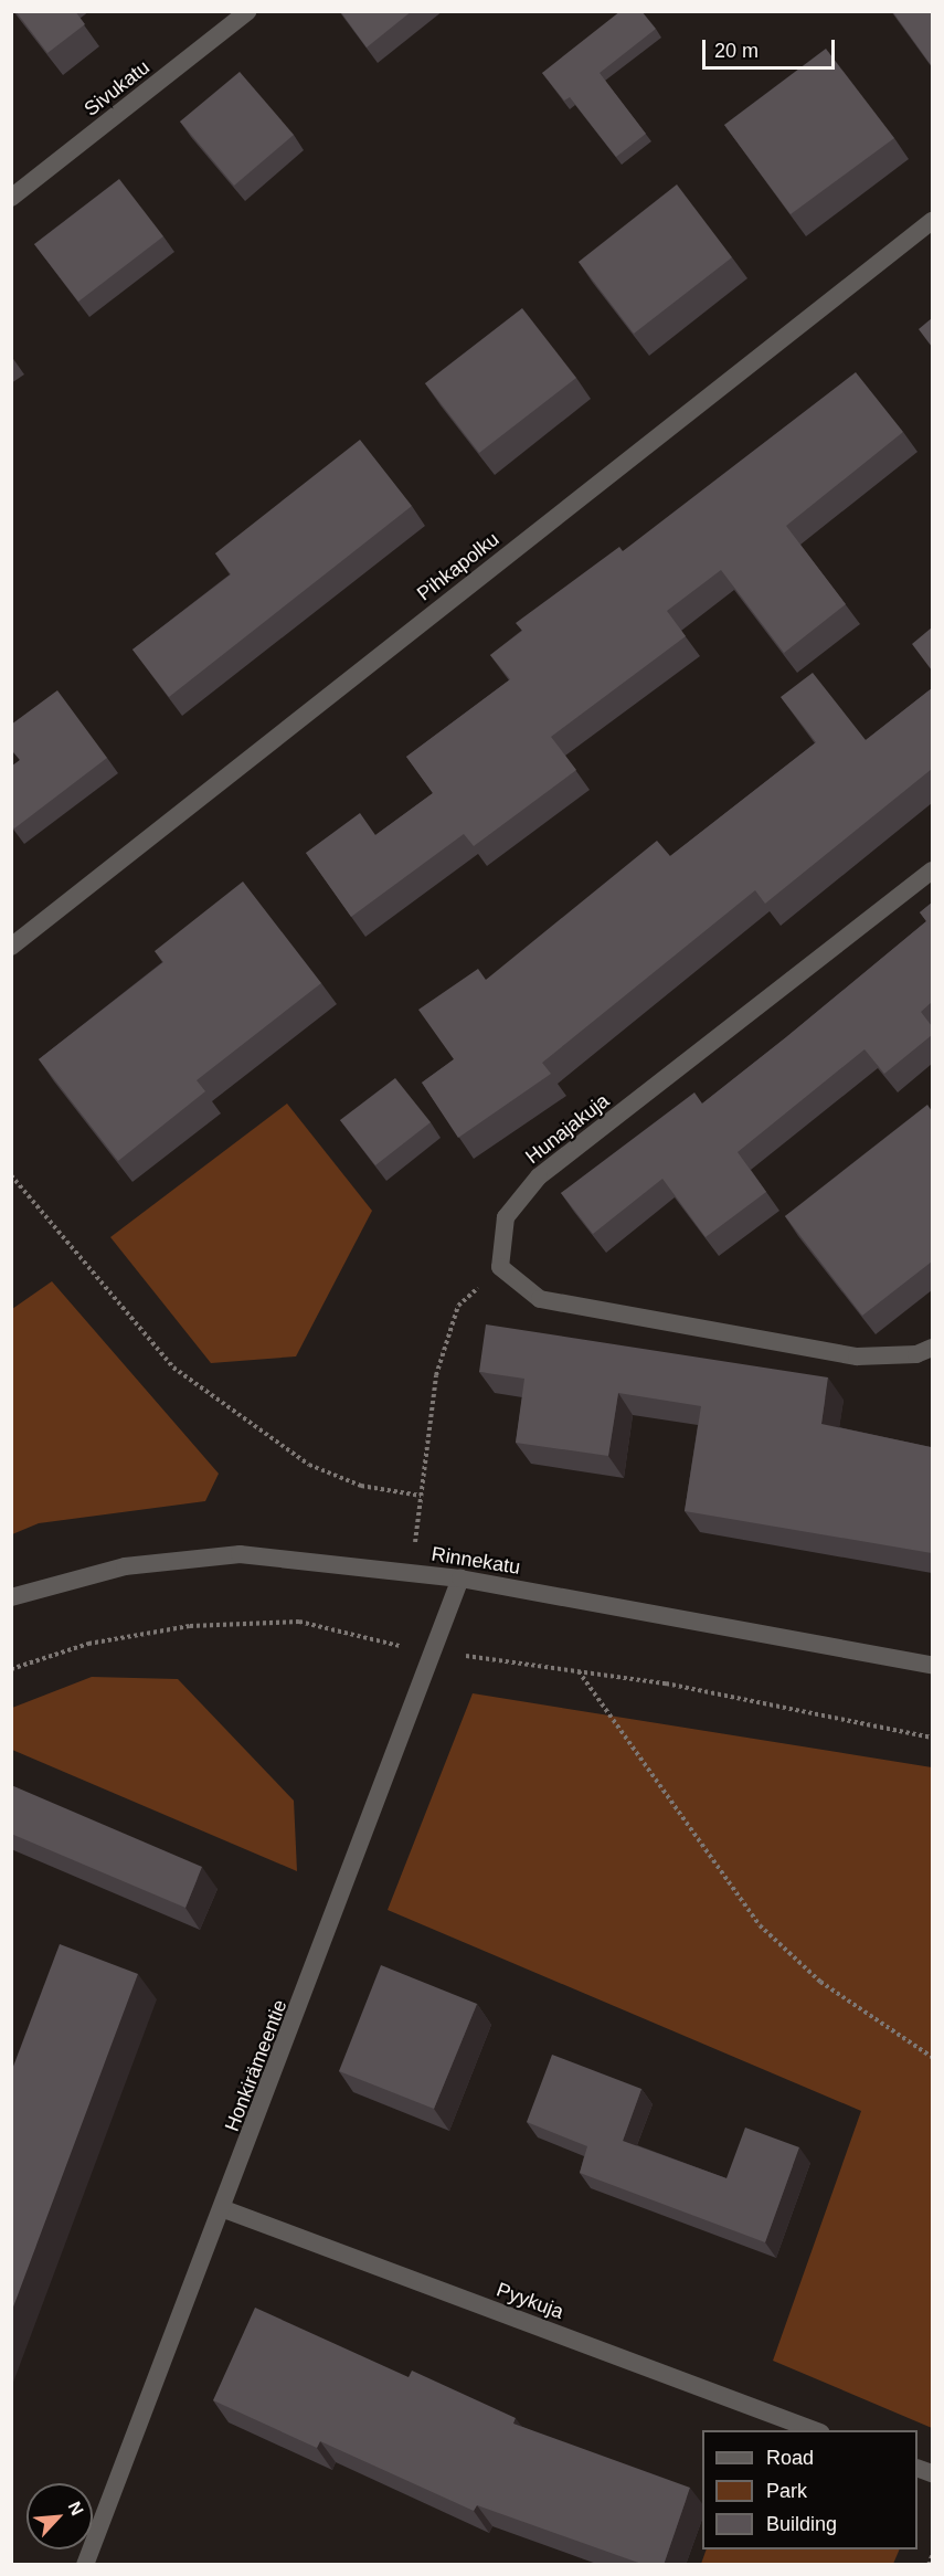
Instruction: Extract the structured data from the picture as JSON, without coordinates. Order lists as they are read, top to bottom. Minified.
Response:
{"streets":{"street":["Sivukatu","Pihkapolku","Hunajakuja","Rinnekatu","Honkirämeentie","Pyykuja"]},"crossings":[["Rinnekatu","Honkirämeentie"],["Honkirämeentie","Pyykuja"]],"legend":["Road","Park","Building"],"scale_bar":"20 m","north":"top right"}
